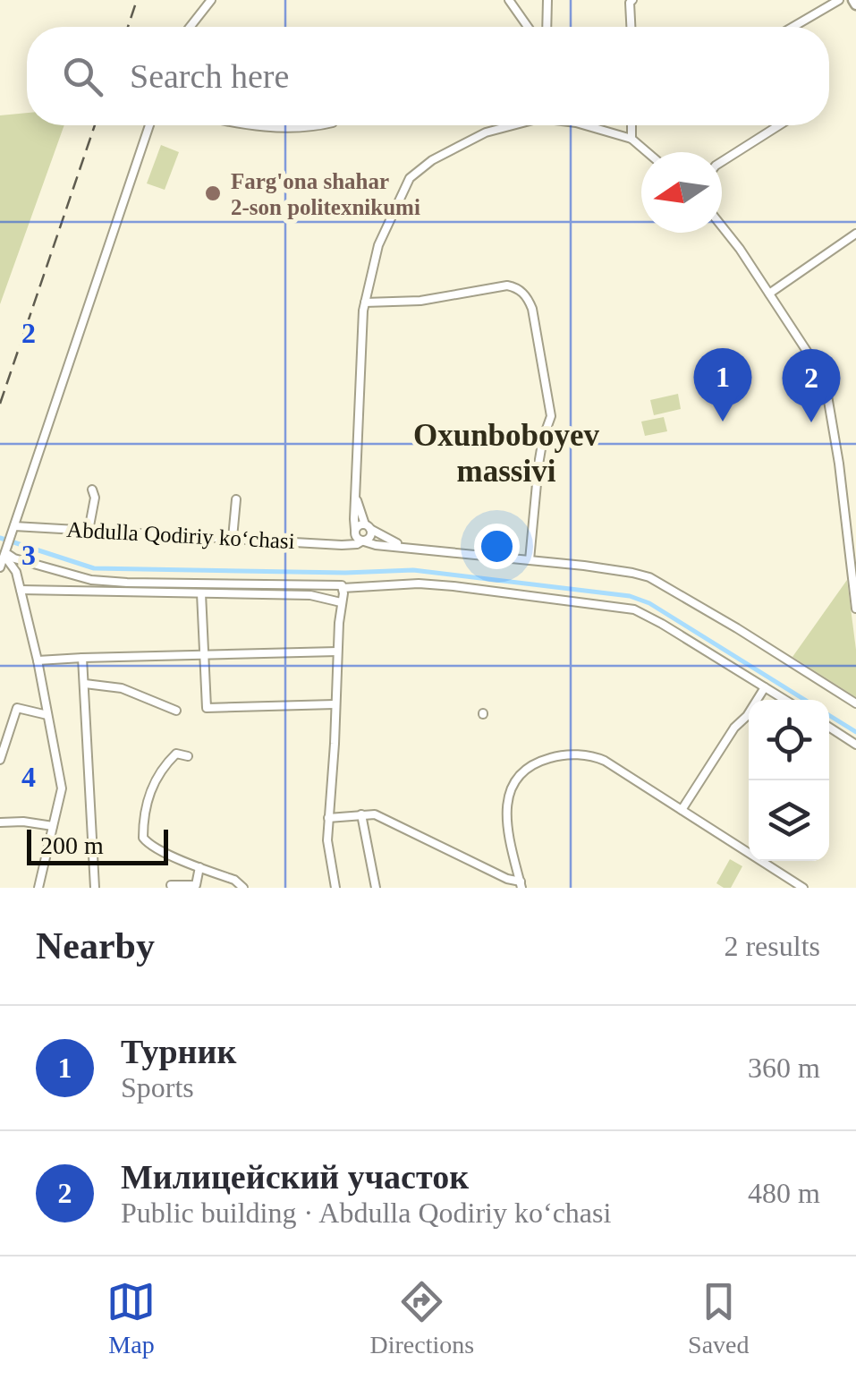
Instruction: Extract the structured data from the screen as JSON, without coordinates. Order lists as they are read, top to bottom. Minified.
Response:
{"streets":{"street":["Abdulla Qodiriy koʻchasi"]},"districts":["Oxunboboyev massivi"],"places":["Farg'ona shahar 2-son politexnikumi"],"scale_bar":"200 m","north":"left","page":{"search":"Search here","pins":["1","2"],"scale":"200 m","heading":["Nearby","2 results"],"list":[{"mark":"1","name":"Турник","note":"Sports","value":"360 m"},{"mark":"2","name":"Милицейский участок","note":"Public building · Abdulla Qodiriy koʻchasi","value":"480 m"}],"nav":["Map","Directions","Saved"]},"grid":{"rows":["2","3","4"]}}
